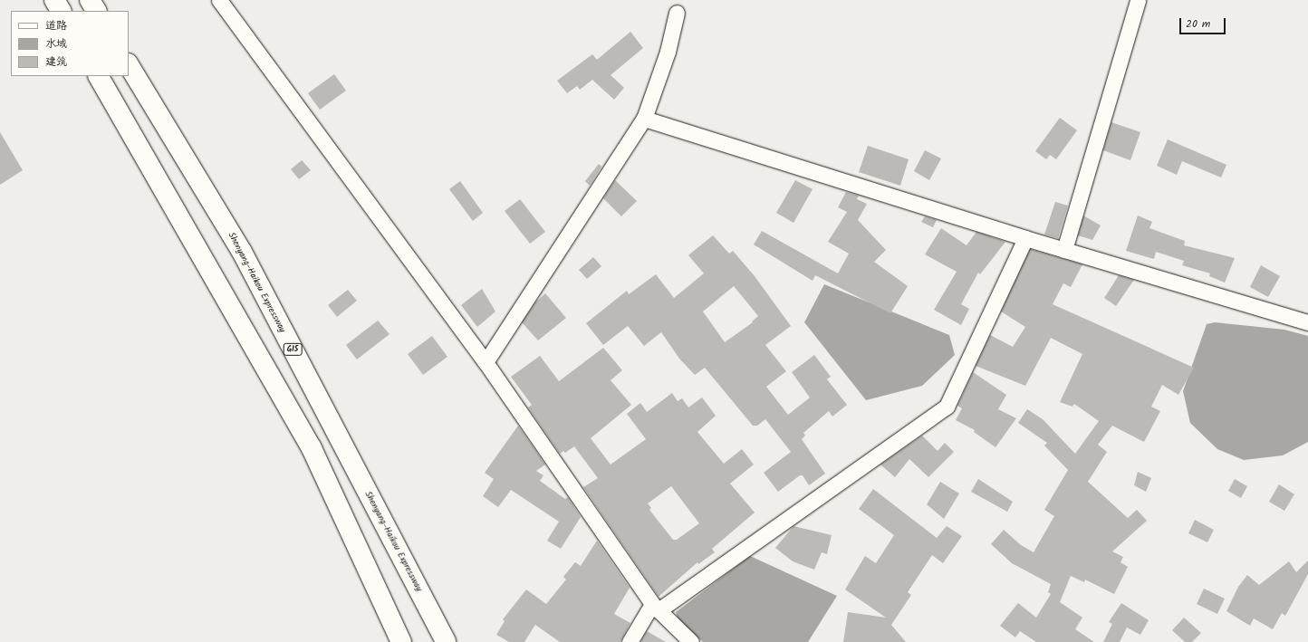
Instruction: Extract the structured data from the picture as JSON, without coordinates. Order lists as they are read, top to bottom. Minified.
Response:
{"streets":{"highway":["Shenyang-Haikou Expressway","G15"]},"legend":["道路","水域","建筑"],"scale_bar":"20 m"}
